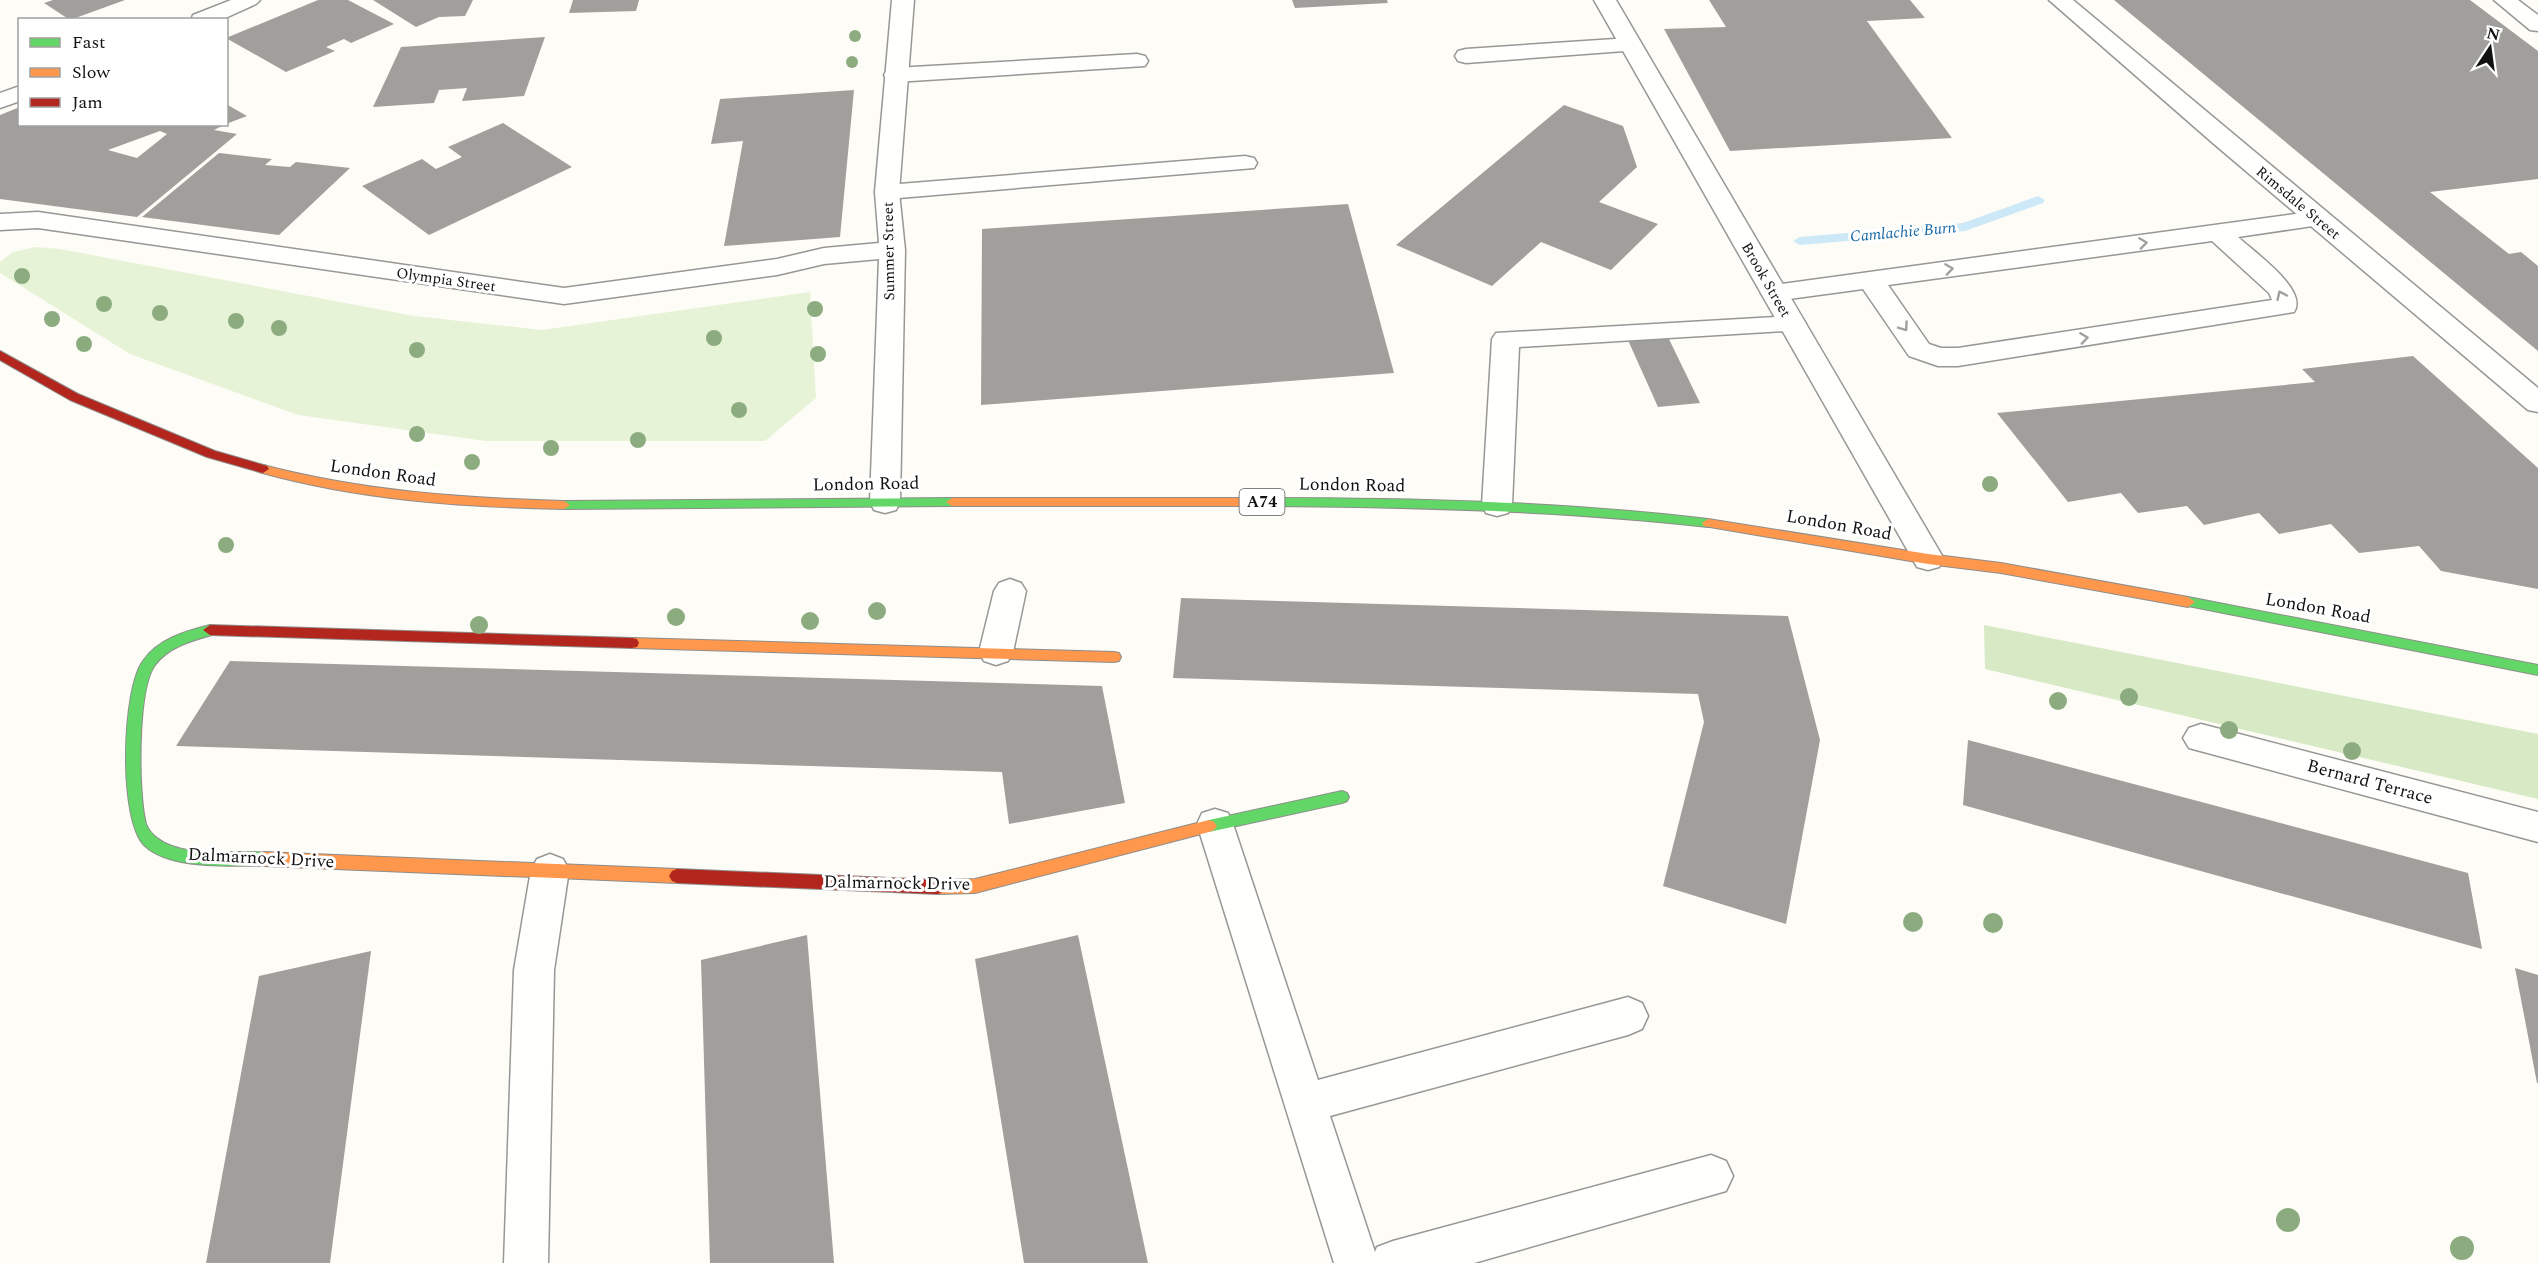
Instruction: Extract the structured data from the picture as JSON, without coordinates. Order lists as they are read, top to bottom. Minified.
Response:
{"streets":{"main road":["London Road","A74","Dalmarnock Drive"],"street":["Rimsdale Street","Summer Street","Olympia Street","Brook Street","Bernard Terrace"]},"crossings":[["Summer Street","Olympia Street"],["Summer Street","London Road"],["Brook Street","London Road"]],"water":["Camlachie Burn"],"legend":["Fast","Slow","Jam"],"north":"top"}
